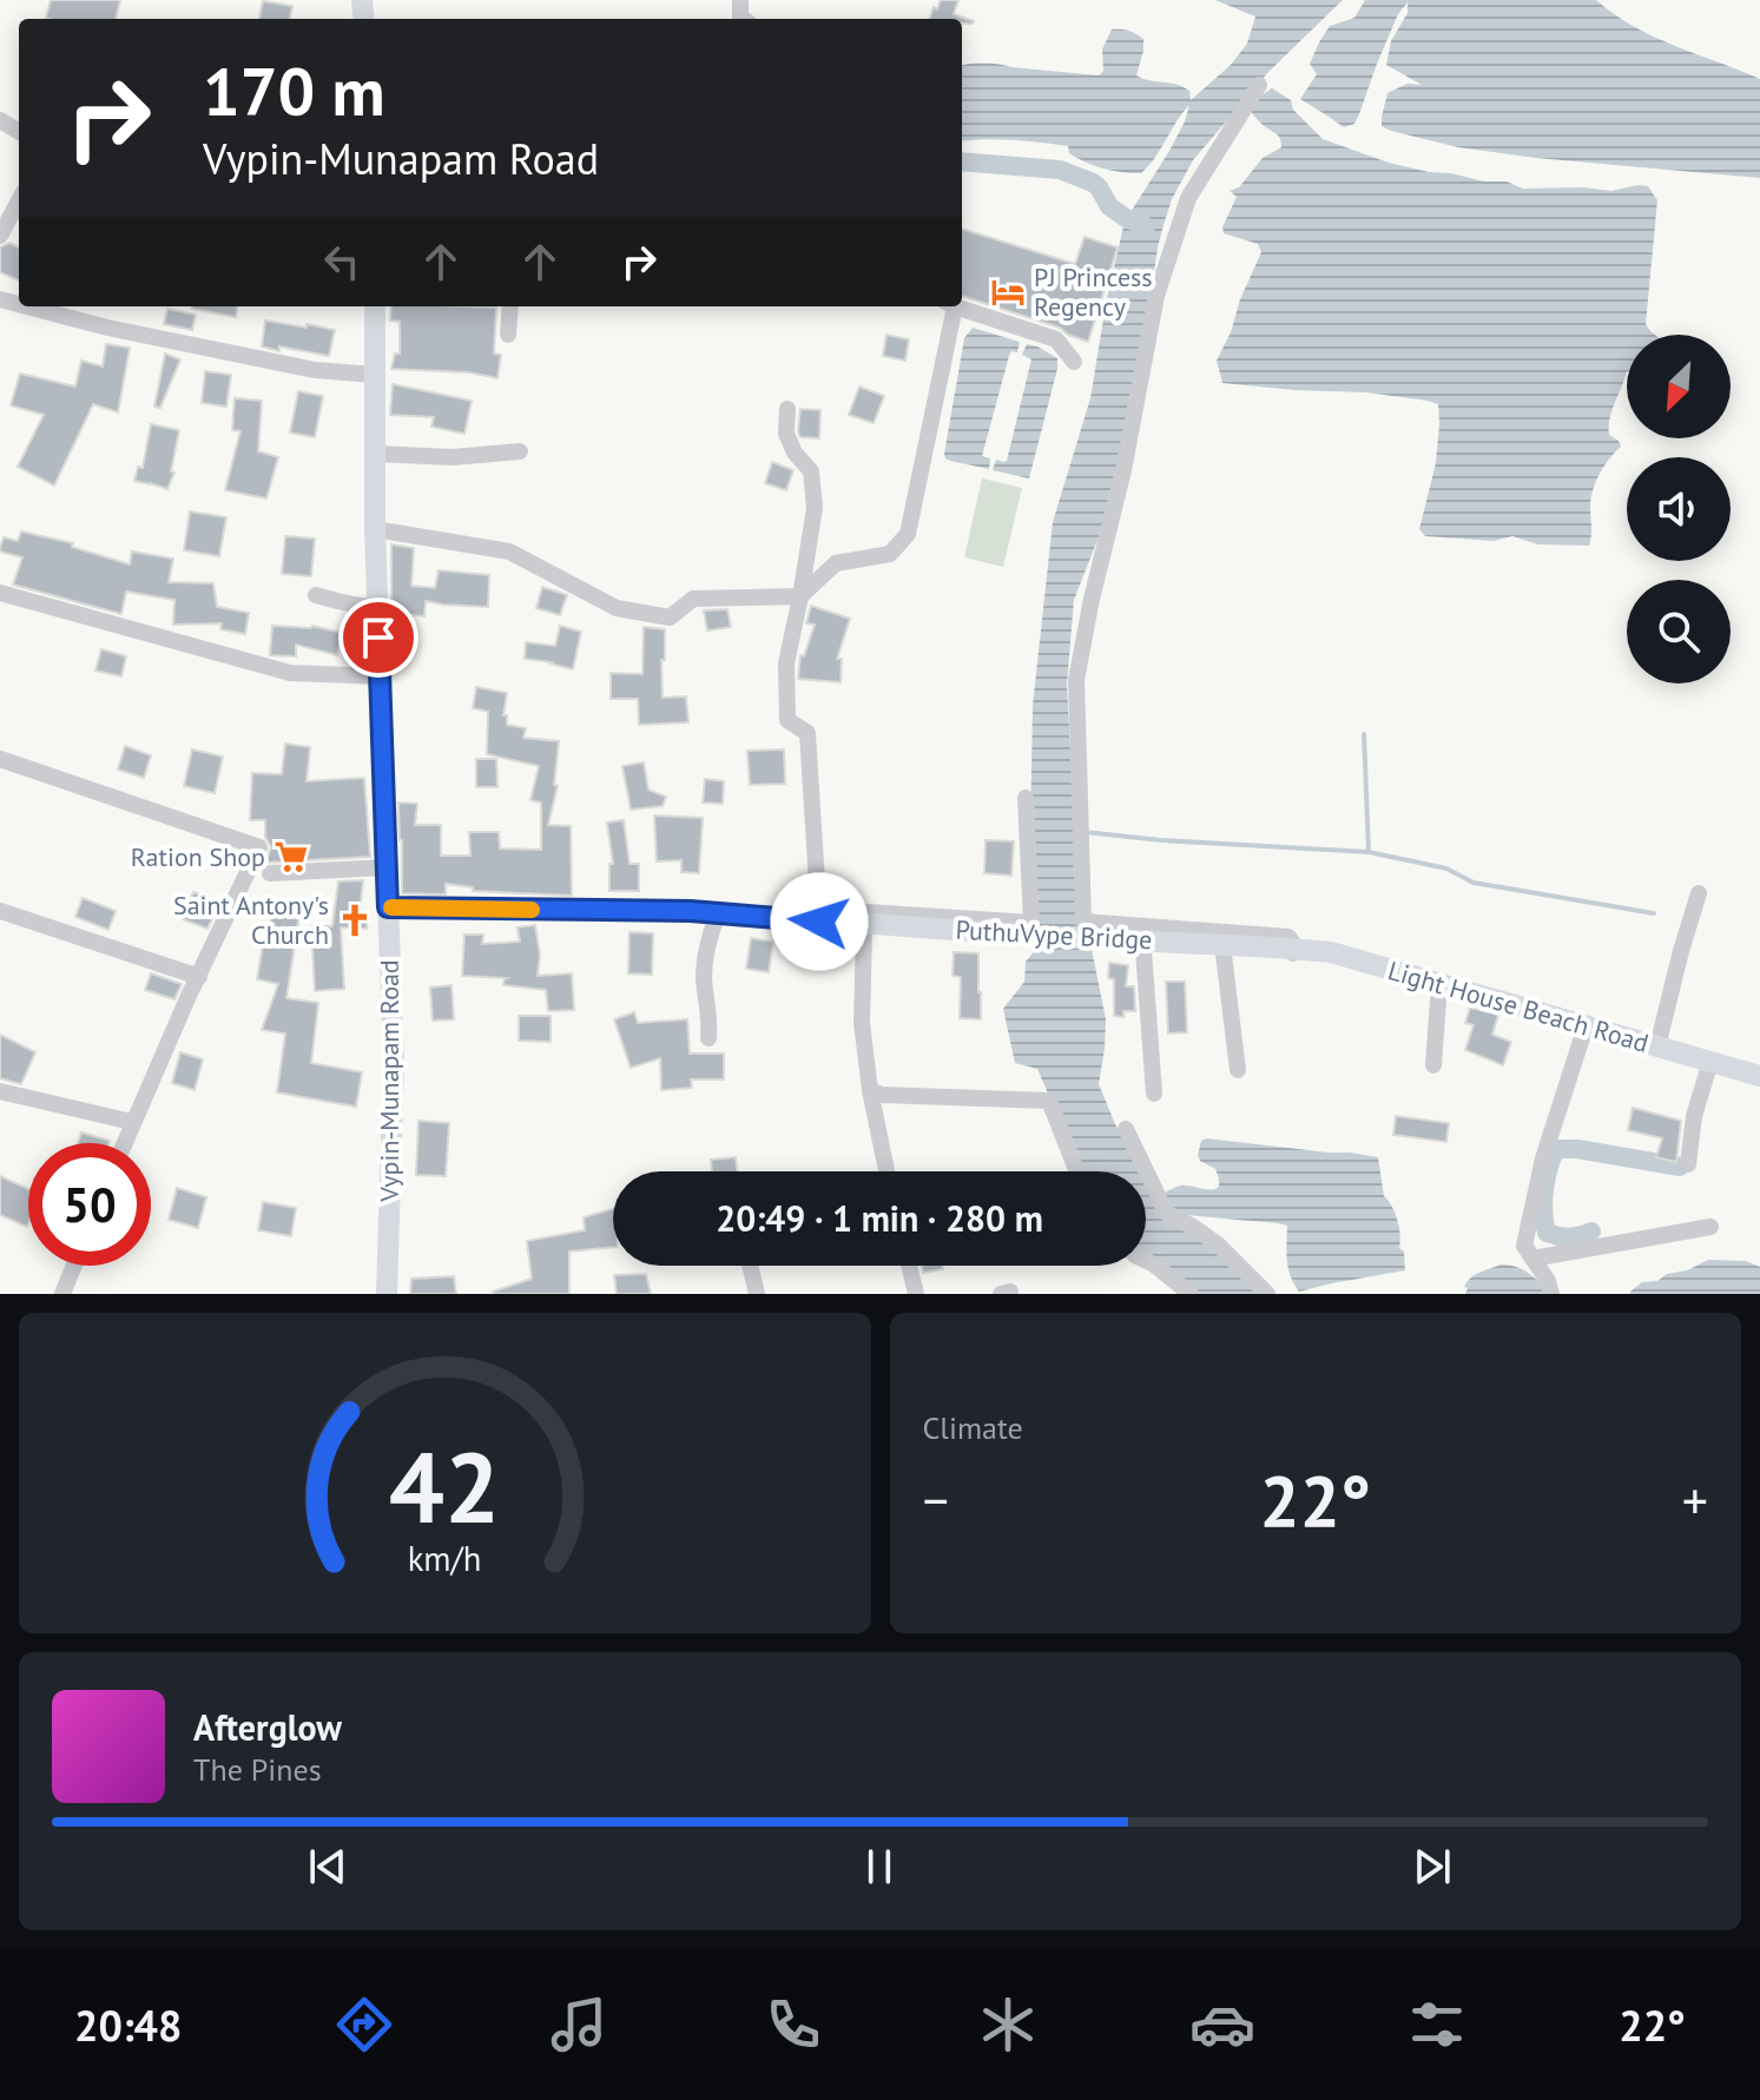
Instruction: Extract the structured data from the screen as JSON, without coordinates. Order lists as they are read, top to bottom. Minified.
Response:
{"streets":{"main road":["PuthuVype Bridge","Light House Beach Road","Vypin-Munapam Road"]},"crossings":[["PuthuVype Bridge","Light House Beach Road"]],"places":{"hotel":["PJ Princess Regency"],"supermarket":["Ration Shop"],"church":["Saint Antony's Church"]},"north":"bottom left","page":{"turn":["170 m","Vypin-Munapam Road"],"limit":"50","trip":"20:49 · 1 min · 280 m","tile":"Climate","heat":["−","22°","+"],"song":["Afterglow","The Pines"],"tabs":["20:48","22°"],"gauge":["42","km/h"]}}
